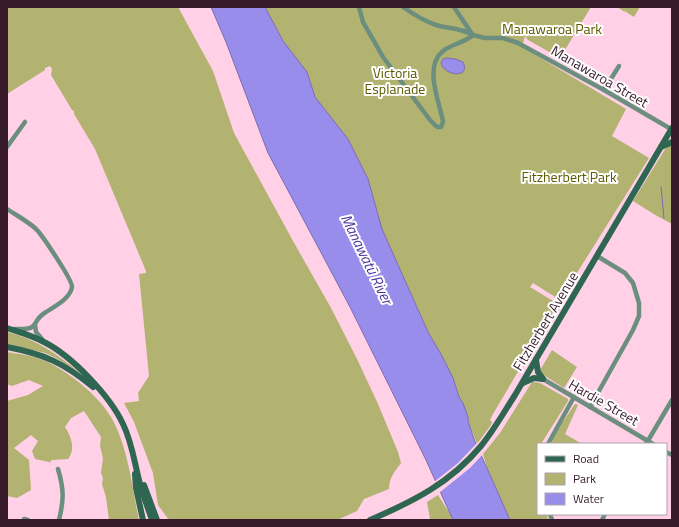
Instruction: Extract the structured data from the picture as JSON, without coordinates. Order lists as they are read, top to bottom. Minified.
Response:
{"streets":{"main road":["Fitzherbert Avenue"],"street":["Manawaroa Street","Hardie Street"]},"crossings":[["Manawaroa Street","Fitzherbert Avenue"]],"water":["Manawatū River"],"parks":["Manawaroa Park","Victoria Esplanade","Fitzherbert Park"],"legend":["Road","Park","Water"]}
